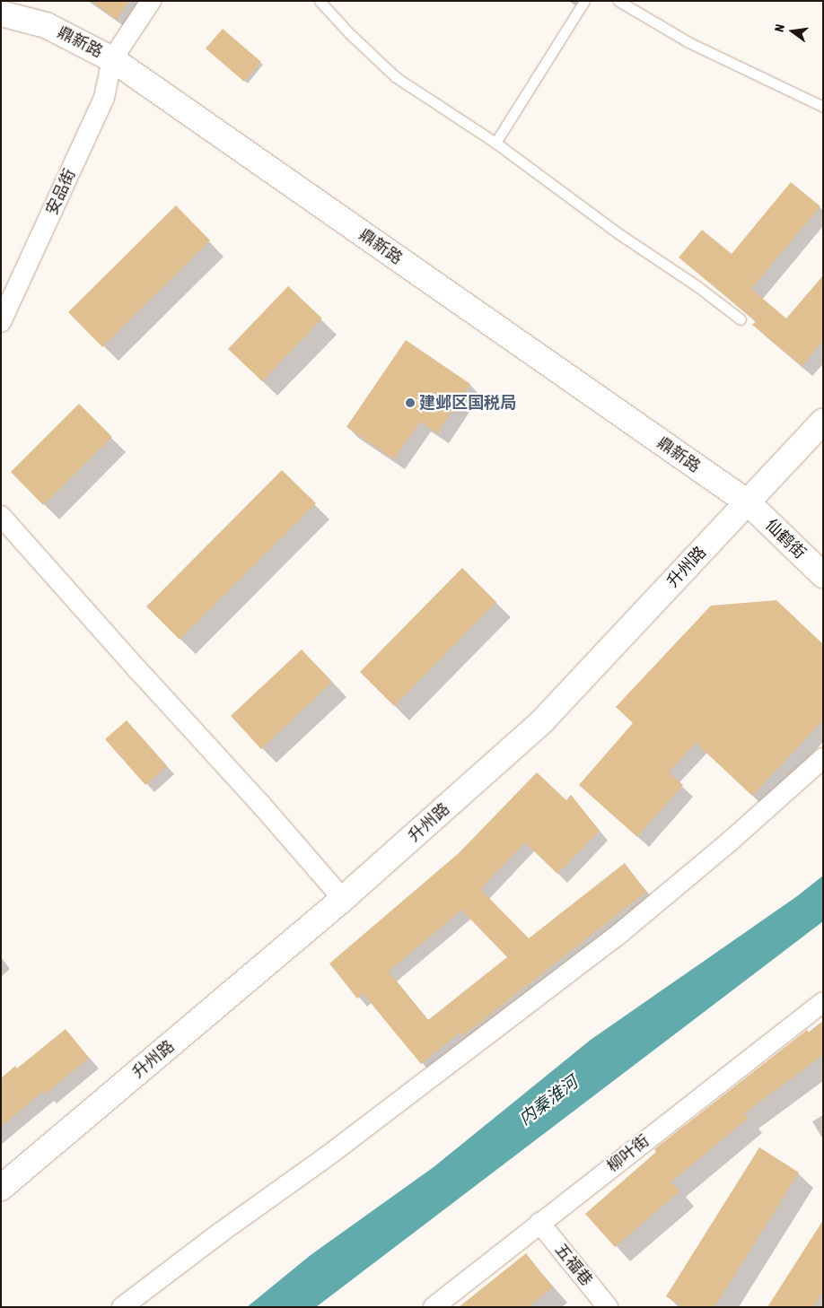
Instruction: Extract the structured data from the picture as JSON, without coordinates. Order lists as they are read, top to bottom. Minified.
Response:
{"streets":{"main road":["鼎新路","仙鹤街","升州路"],"street":["安品街","柳叶街","五福巷"]},"crossings":[["鼎新路","安品街"],["鼎新路","仙鹤街"],["鼎新路","升州路"],["仙鹤街","升州路"],["柳叶街","五福巷"]],"water":["内秦淮河"],"places":["建邺区国税局"],"north":"left"}
